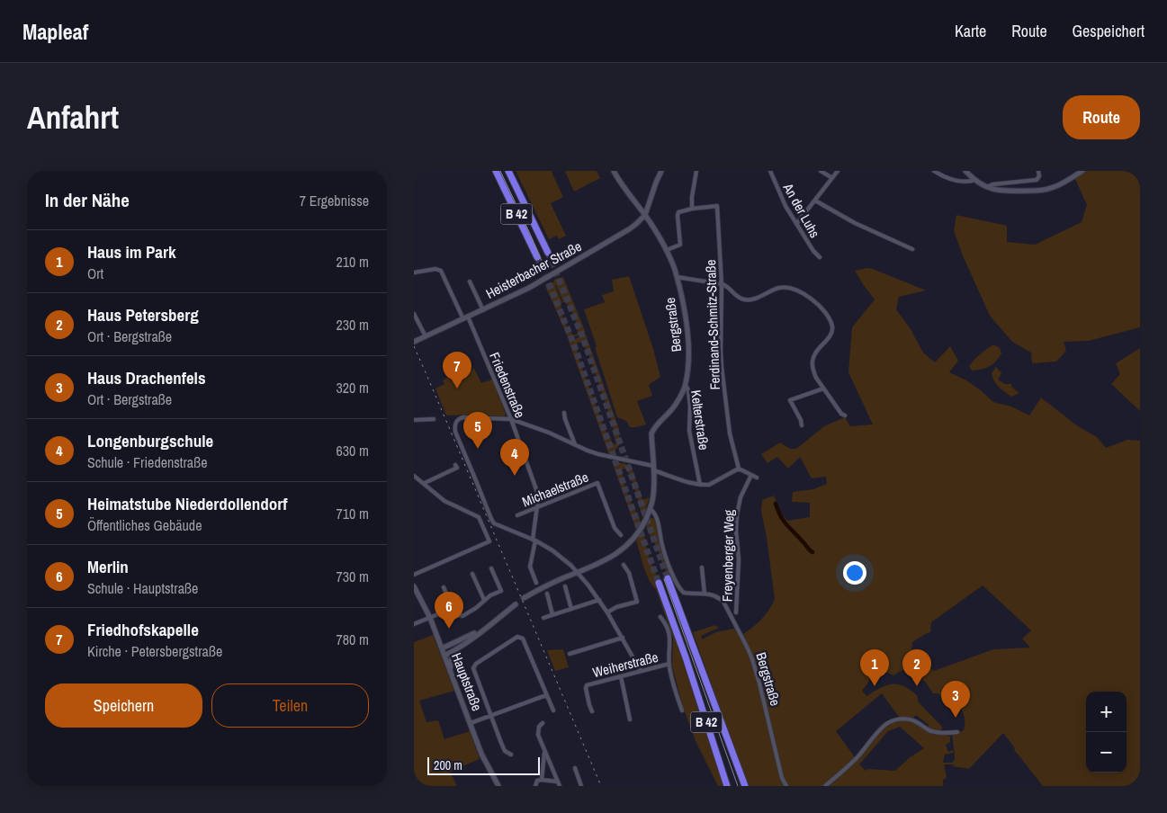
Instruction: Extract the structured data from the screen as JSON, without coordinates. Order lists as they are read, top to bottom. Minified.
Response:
{"streets":{"highway":["B 42"],"street":["An der Luhs","Heisterbacher Straße","Bergstraße","Ferdinand-Schmitz-Straße","Friedenstraße","Kelterstraße","Michaelstraße","Freyenberger Weg","Weiherstraße","Hauptstraße"]},"crossings":[["Heisterbacher Straße","Bergstraße"],["Heisterbacher Straße","Friedenstraße"],["Bergstraße","Kelterstraße"],["Friedenstraße","Michaelstraße"]],"scale_bar":"200 m","page":{"header":"Mapleaf","nav":["Karte","Route","Gespeichert"],"buttons":["Route",["Speichern","Teilen"]],"title":"Anfahrt","heading":["In der Nähe","7 Ergebnisse"],"list":[{"mark":"1","name":"Haus im Park","note":"Ort","value":"210 m"},{"mark":"2","name":"Haus Petersberg","note":"Ort · Bergstraße","value":"230 m"},{"mark":"3","name":"Haus Drachenfels","note":"Ort · Bergstraße","value":"320 m"},{"mark":"4","name":"Longenburgschule","note":"Schule · Friedenstraße","value":"630 m"},{"mark":"5","name":"Heimatstube Niederdollendorf","note":"Öffentliches Gebäude","value":"710 m"},{"mark":"6","name":"Merlin","note":"Schule · Hauptstraße","value":"730 m"},{"mark":"7","name":"Friedhofskapelle","note":"Kirche · Petersbergstraße","value":"780 m"}],"pins":["7","5","4","6","1","2","3"],"map_buttons":["+","−"],"scale":"200 m"}}
